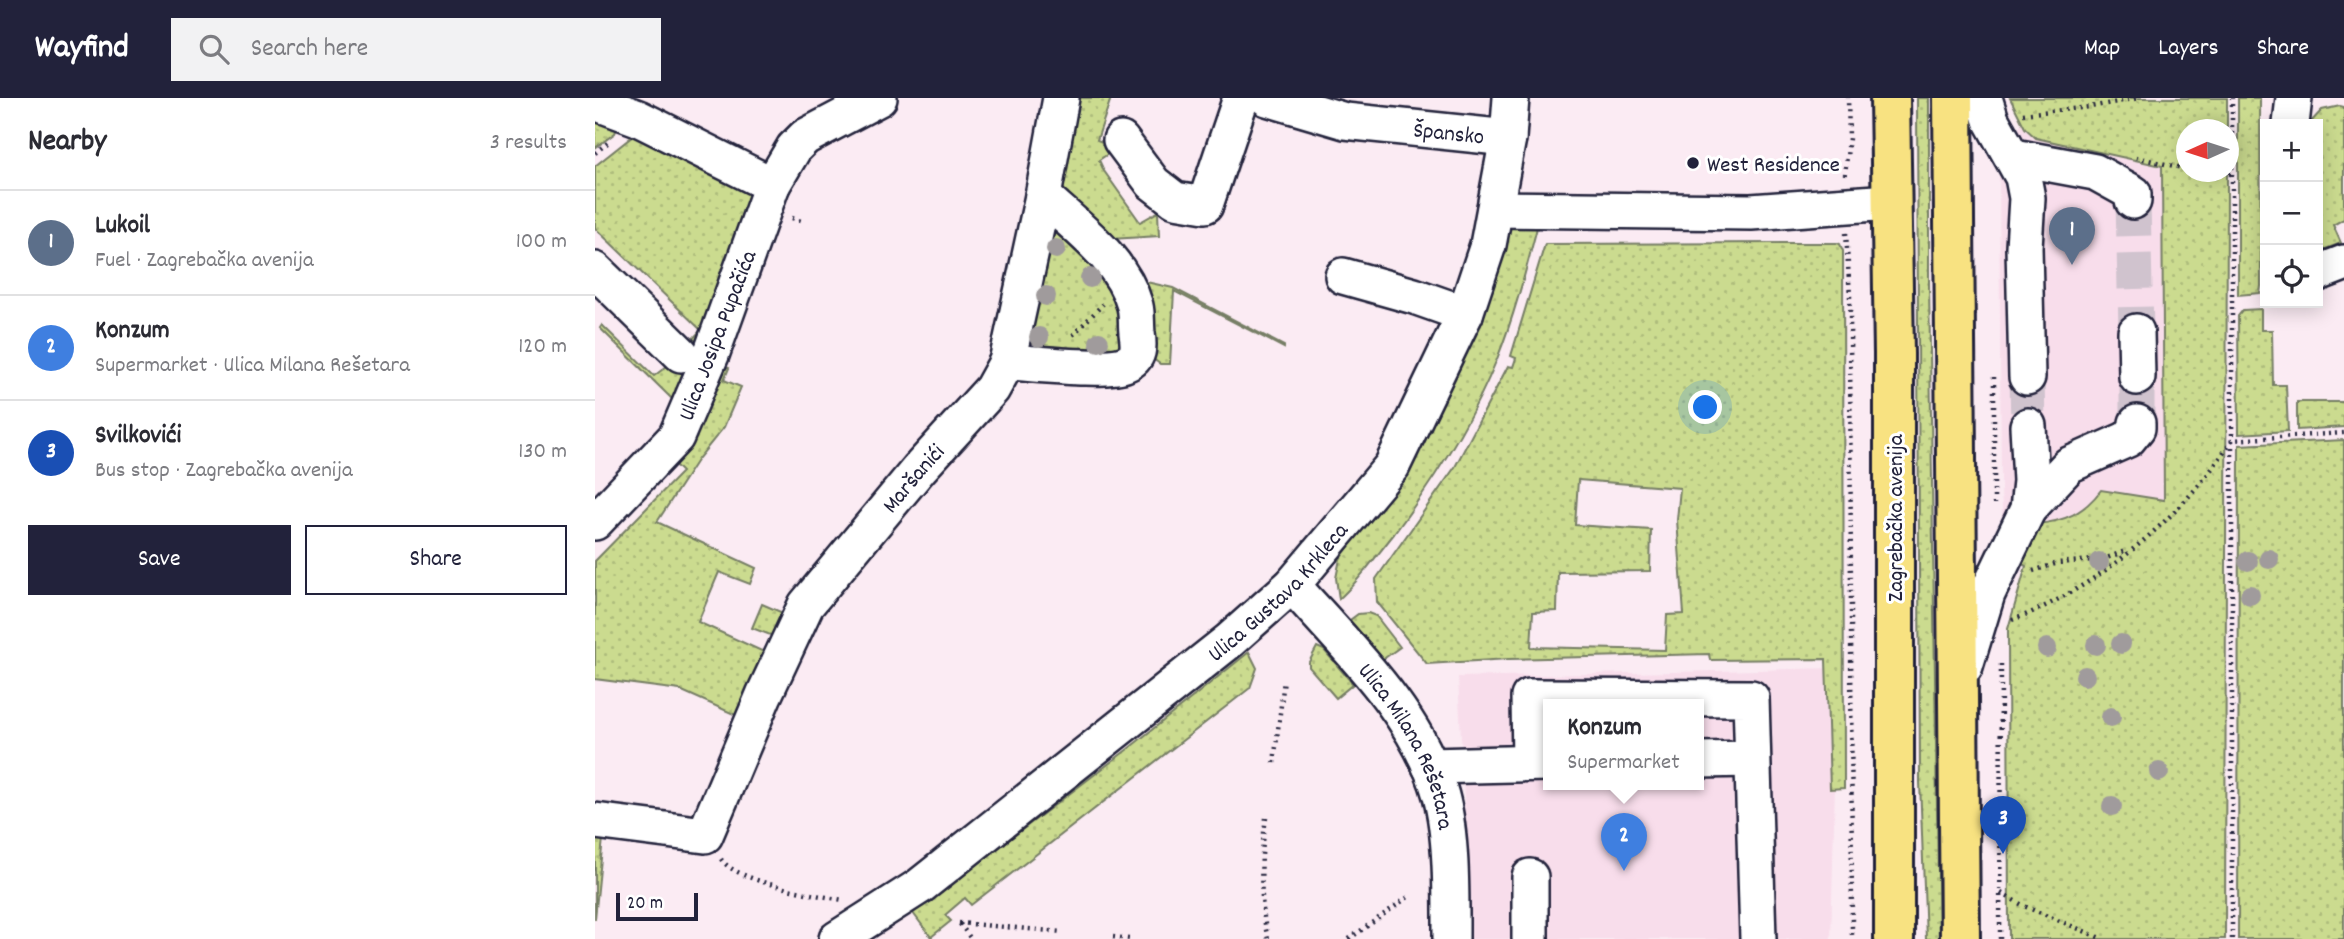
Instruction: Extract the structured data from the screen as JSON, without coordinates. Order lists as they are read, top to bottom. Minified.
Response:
{"streets":{"main road":["Zagrebačka avenija"],"street":["Špansko","Ulica Josipa Pupačića","Maršanići","Ulica Gustava Krkleca","Ulica Milana Rešetara"]},"crossings":[["Špansko","Ulica Gustava Krkleca"],["Ulica Gustava Krkleca","Ulica Milana Rešetara"]],"places":["West Residence"],"scale_bar":"20 m","north":"left","page":{"header":"Wayfind","search":"Search here","nav":["Map","Layers","Share"],"heading":["Nearby","3 results"],"map_buttons":["+","−"],"list":[{"mark":"1","name":"Lukoil","note":"Fuel · Zagrebačka avenija","value":"100 m"},{"mark":"2","name":"Konzum","note":"Supermarket · Ulica Milana Rešetara","value":"120 m"},{"mark":"3","name":"Svilkovići","note":"Bus stop · Zagrebačka avenija","value":"130 m"}],"pins":["1","3","2"],"buttons":["Save","Share"],"popup":["Konzum","Supermarket"],"scale":"20 m"}}
